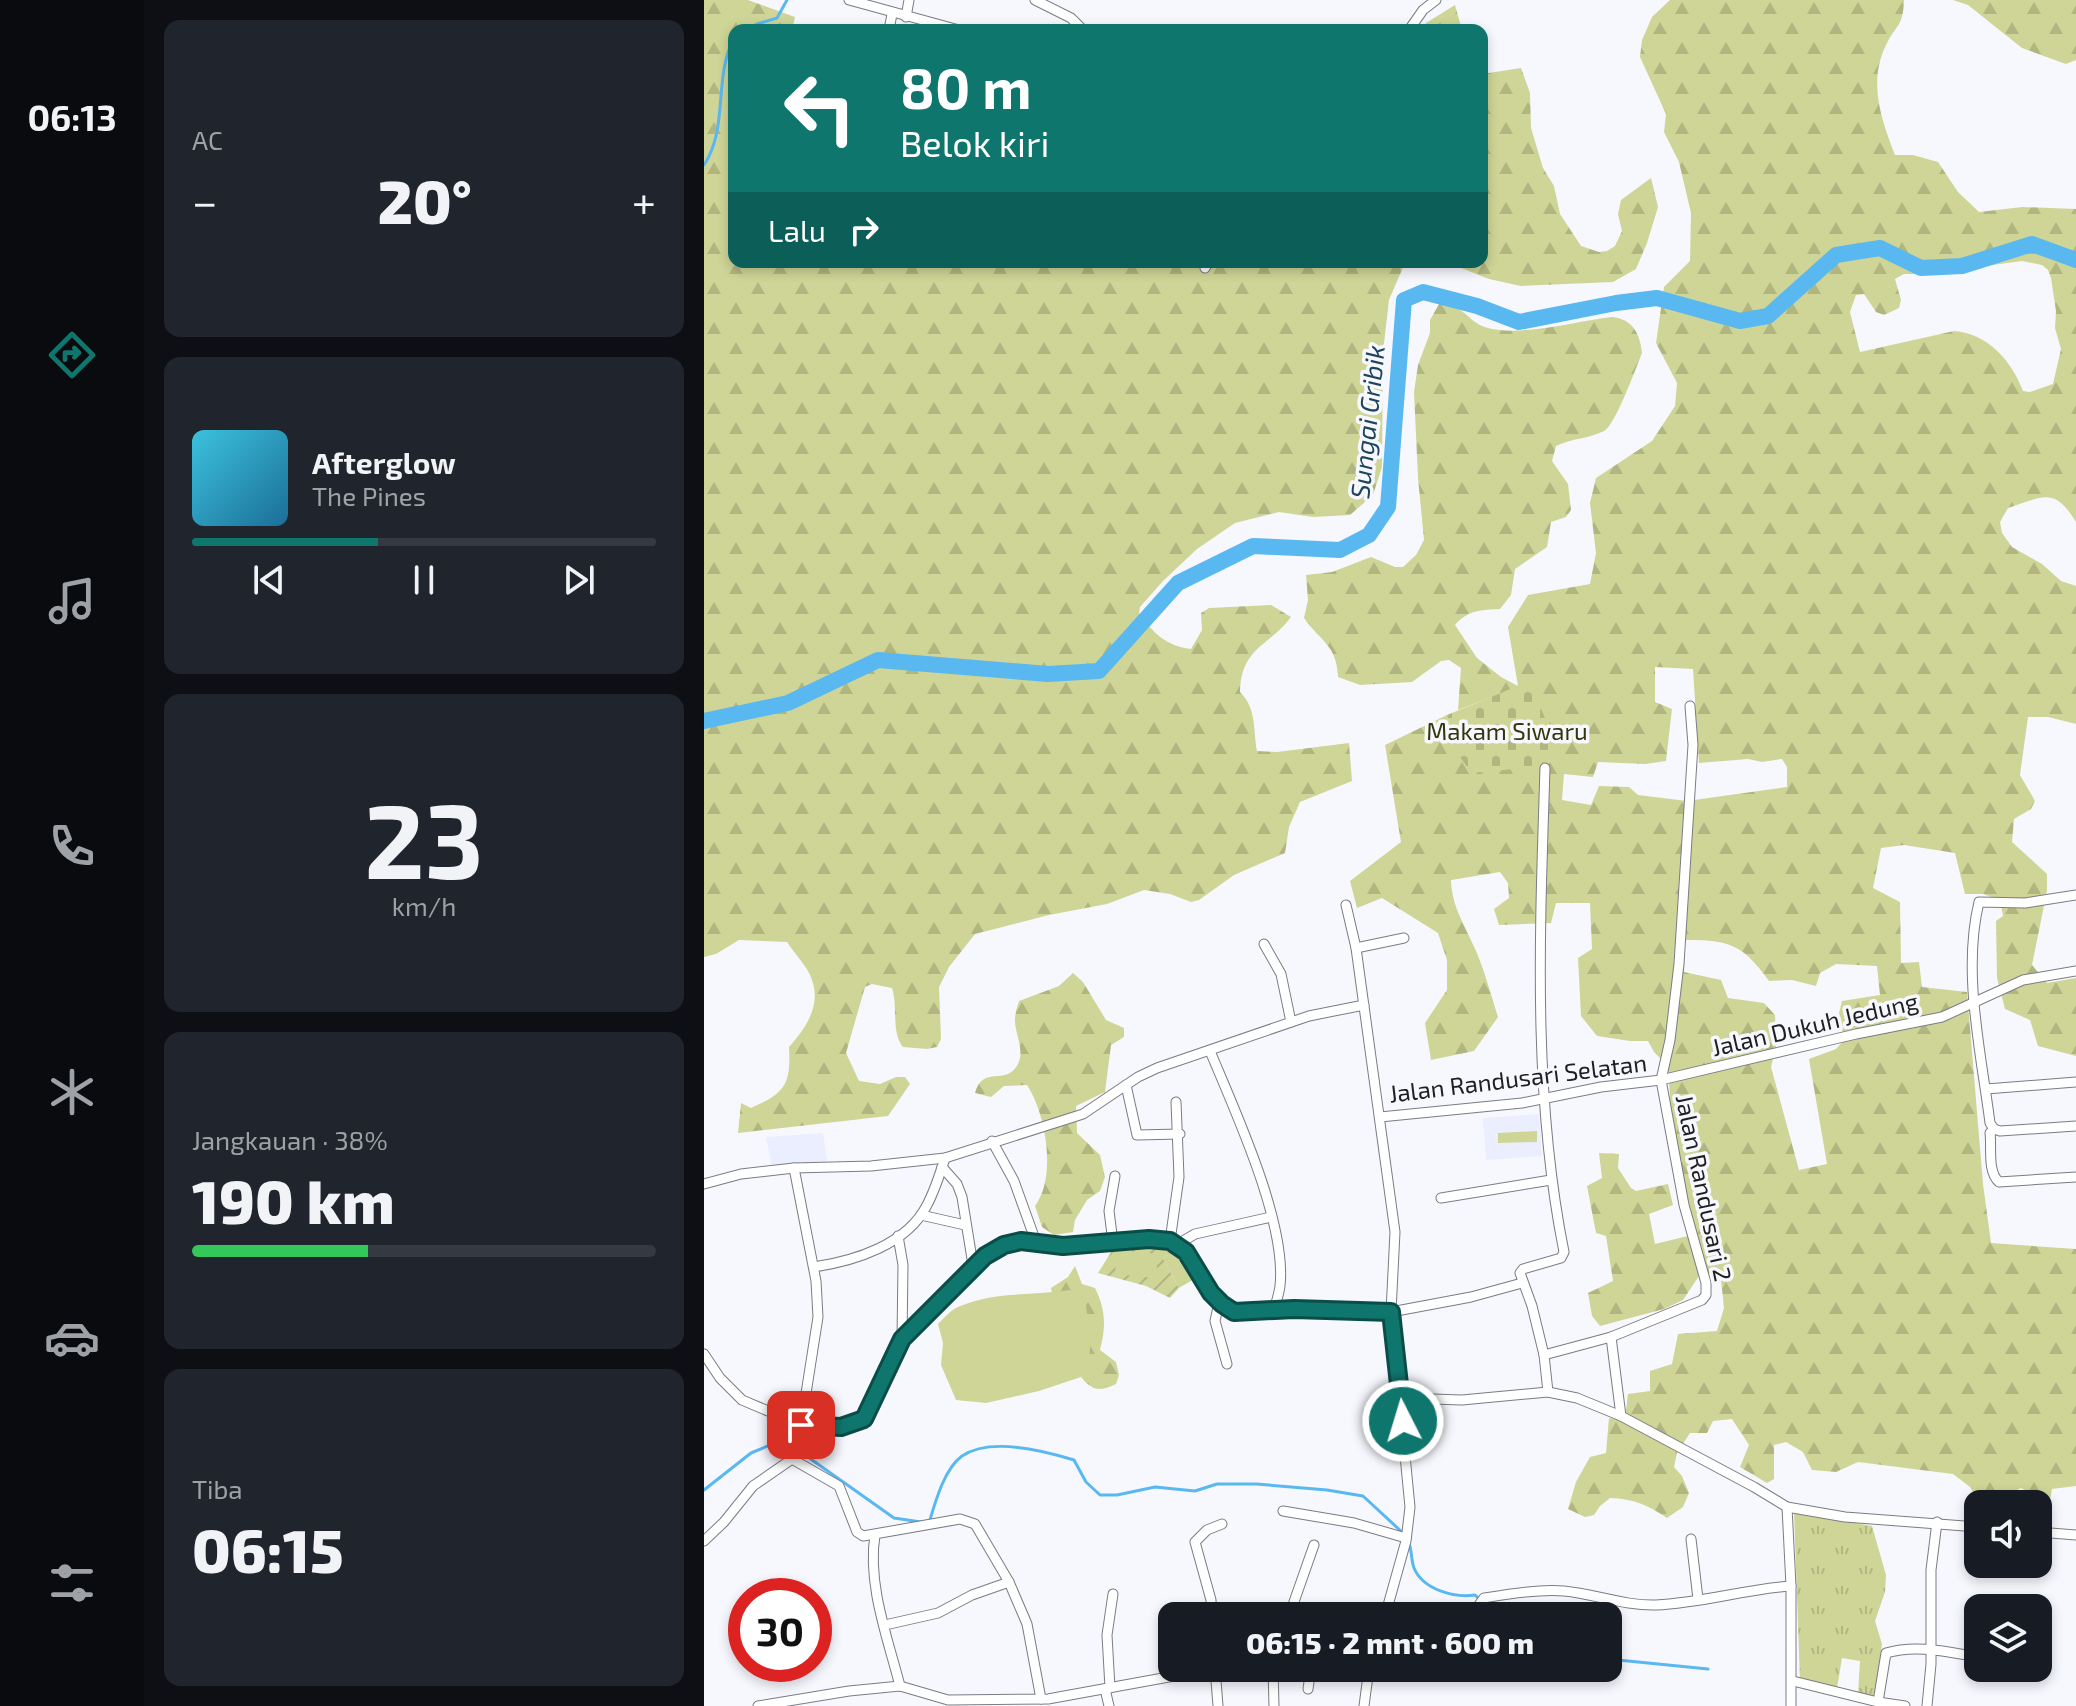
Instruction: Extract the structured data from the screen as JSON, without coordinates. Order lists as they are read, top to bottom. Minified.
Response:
{"streets":{"street":["Jalan Dukuh Jedung","Jalan Randusari Selatan","Jalan Randusari 2"]},"crossings":[["Jalan Dukuh Jedung","Jalan Randusari Selatan"],["Jalan Dukuh Jedung","Jalan Randusari 2"],["Jalan Randusari Selatan","Jalan Randusari 2"]],"water":["Sungai Gribik"],"parks":["Makam Siwaru"],"page":{"tabs":"06:13","tile":["AC",["23","km/h"],["Jangkauan · 38%","190 km"],["Tiba","06:15"]],"turn":["80 m","Belok kiri"],"heat":["−","20°","+"],"then":"Lalu","song":["Afterglow","The Pines"],"limit":"30","trip":"06:15 · 2 mnt · 600 m"}}
